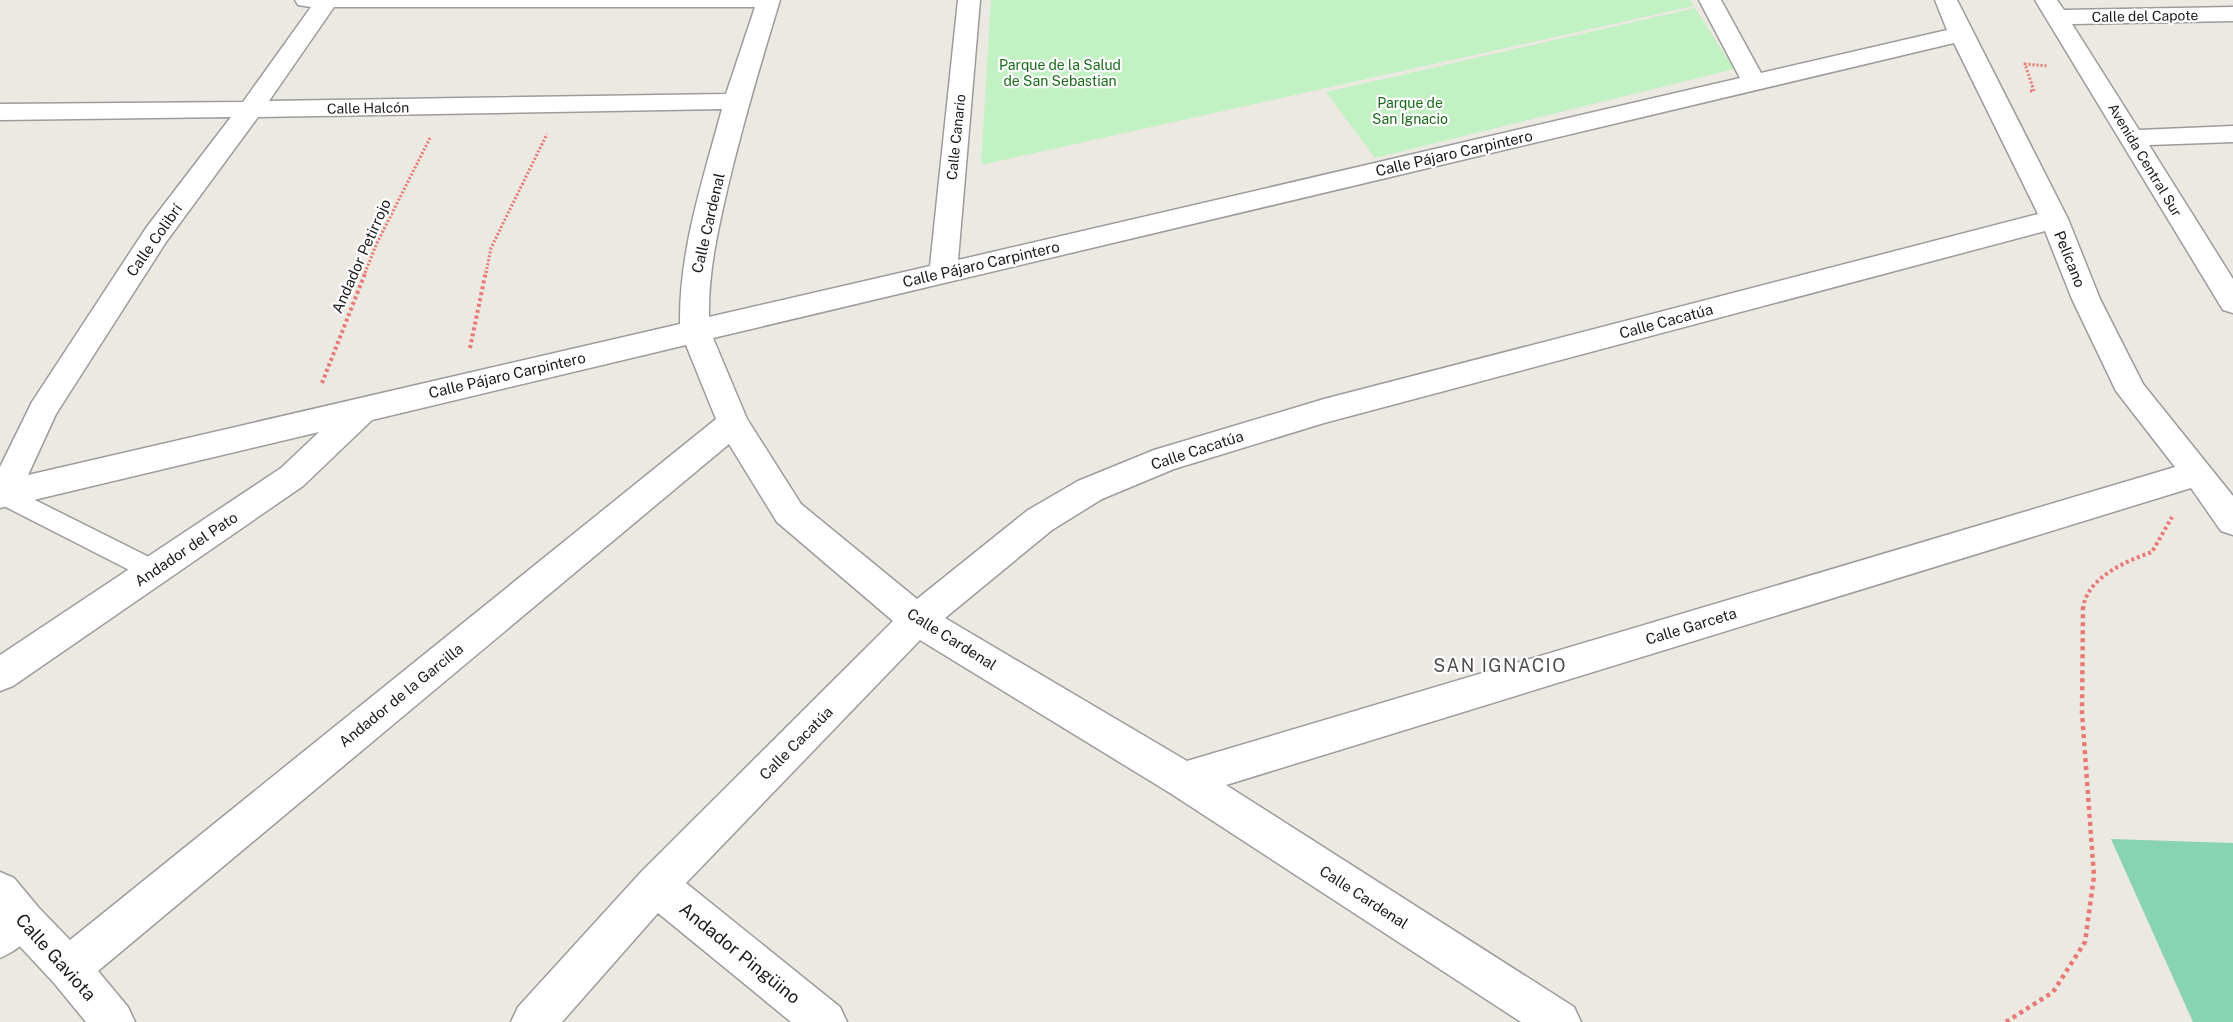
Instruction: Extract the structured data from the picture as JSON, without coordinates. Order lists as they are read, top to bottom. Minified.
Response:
{"streets":{"street":["Calle del Capote","Calle Halcón","Calle Canario","Calle Pájaro Carpintero","Avenida Central Sur","Calle Cardenal","Calle Colibrí","Pelícano","Calle Cacatúa","Andador del Pato","Calle Garceta","Andador de la Garcilla","Andador Pingüino","Calle Gaviota"],"path":["Andador Petirrojo"]},"crossings":[["Calle del Capote","Avenida Central Sur"],["Calle Halcón","Calle Cardenal"],["Calle Halcón","Calle Colibrí"],["Calle Halcón","Andador Petirrojo"],["Calle Canario","Calle Pájaro Carpintero"],["Calle Pájaro Carpintero","Calle Cardenal"],["Calle Pájaro Carpintero","Calle Colibrí"],["Calle Pájaro Carpintero","Andador Petirrojo"],["Calle Pájaro Carpintero","Pelícano"],["Calle Pájaro Carpintero","Andador del Pato"],["Calle Cardenal","Calle Cacatúa"],["Calle Cardenal","Calle Garceta"],["Calle Cardenal","Andador de la Garcilla"],["Pelícano","Calle Cacatúa"],["Pelícano","Calle Garceta"],["Calle Cacatúa","Andador Pingüino"],["Andador de la Garcilla","Calle Gaviota"]],"districts":["SAN IGNACIO"],"parks":["Parque de la Salud de San Sebastian","Parque de San Ignacio"]}
